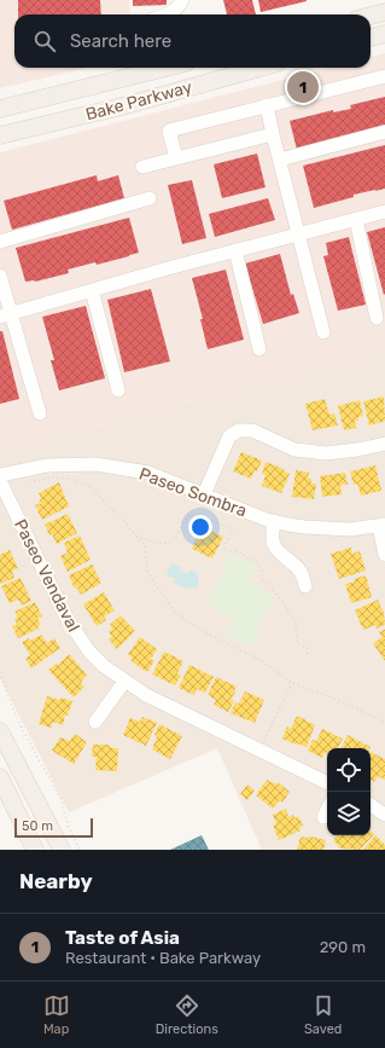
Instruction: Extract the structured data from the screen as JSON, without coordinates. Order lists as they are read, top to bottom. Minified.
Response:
{"streets":{"main road":["Bake Parkway"],"street":["Paseo Sombra","Paseo Vendaval"]},"crossings":[["Paseo Sombra","Paseo Vendaval"]],"scale_bar":"50 m","page":{"search":"Search here","pins":"1","scale":"50 m","heading":"Nearby","list":[{"mark":"1","name":"Taste of Asia","note":"Restaurant · Bake Parkway","value":"290 m"}],"nav":["Map","Directions","Saved"]}}
